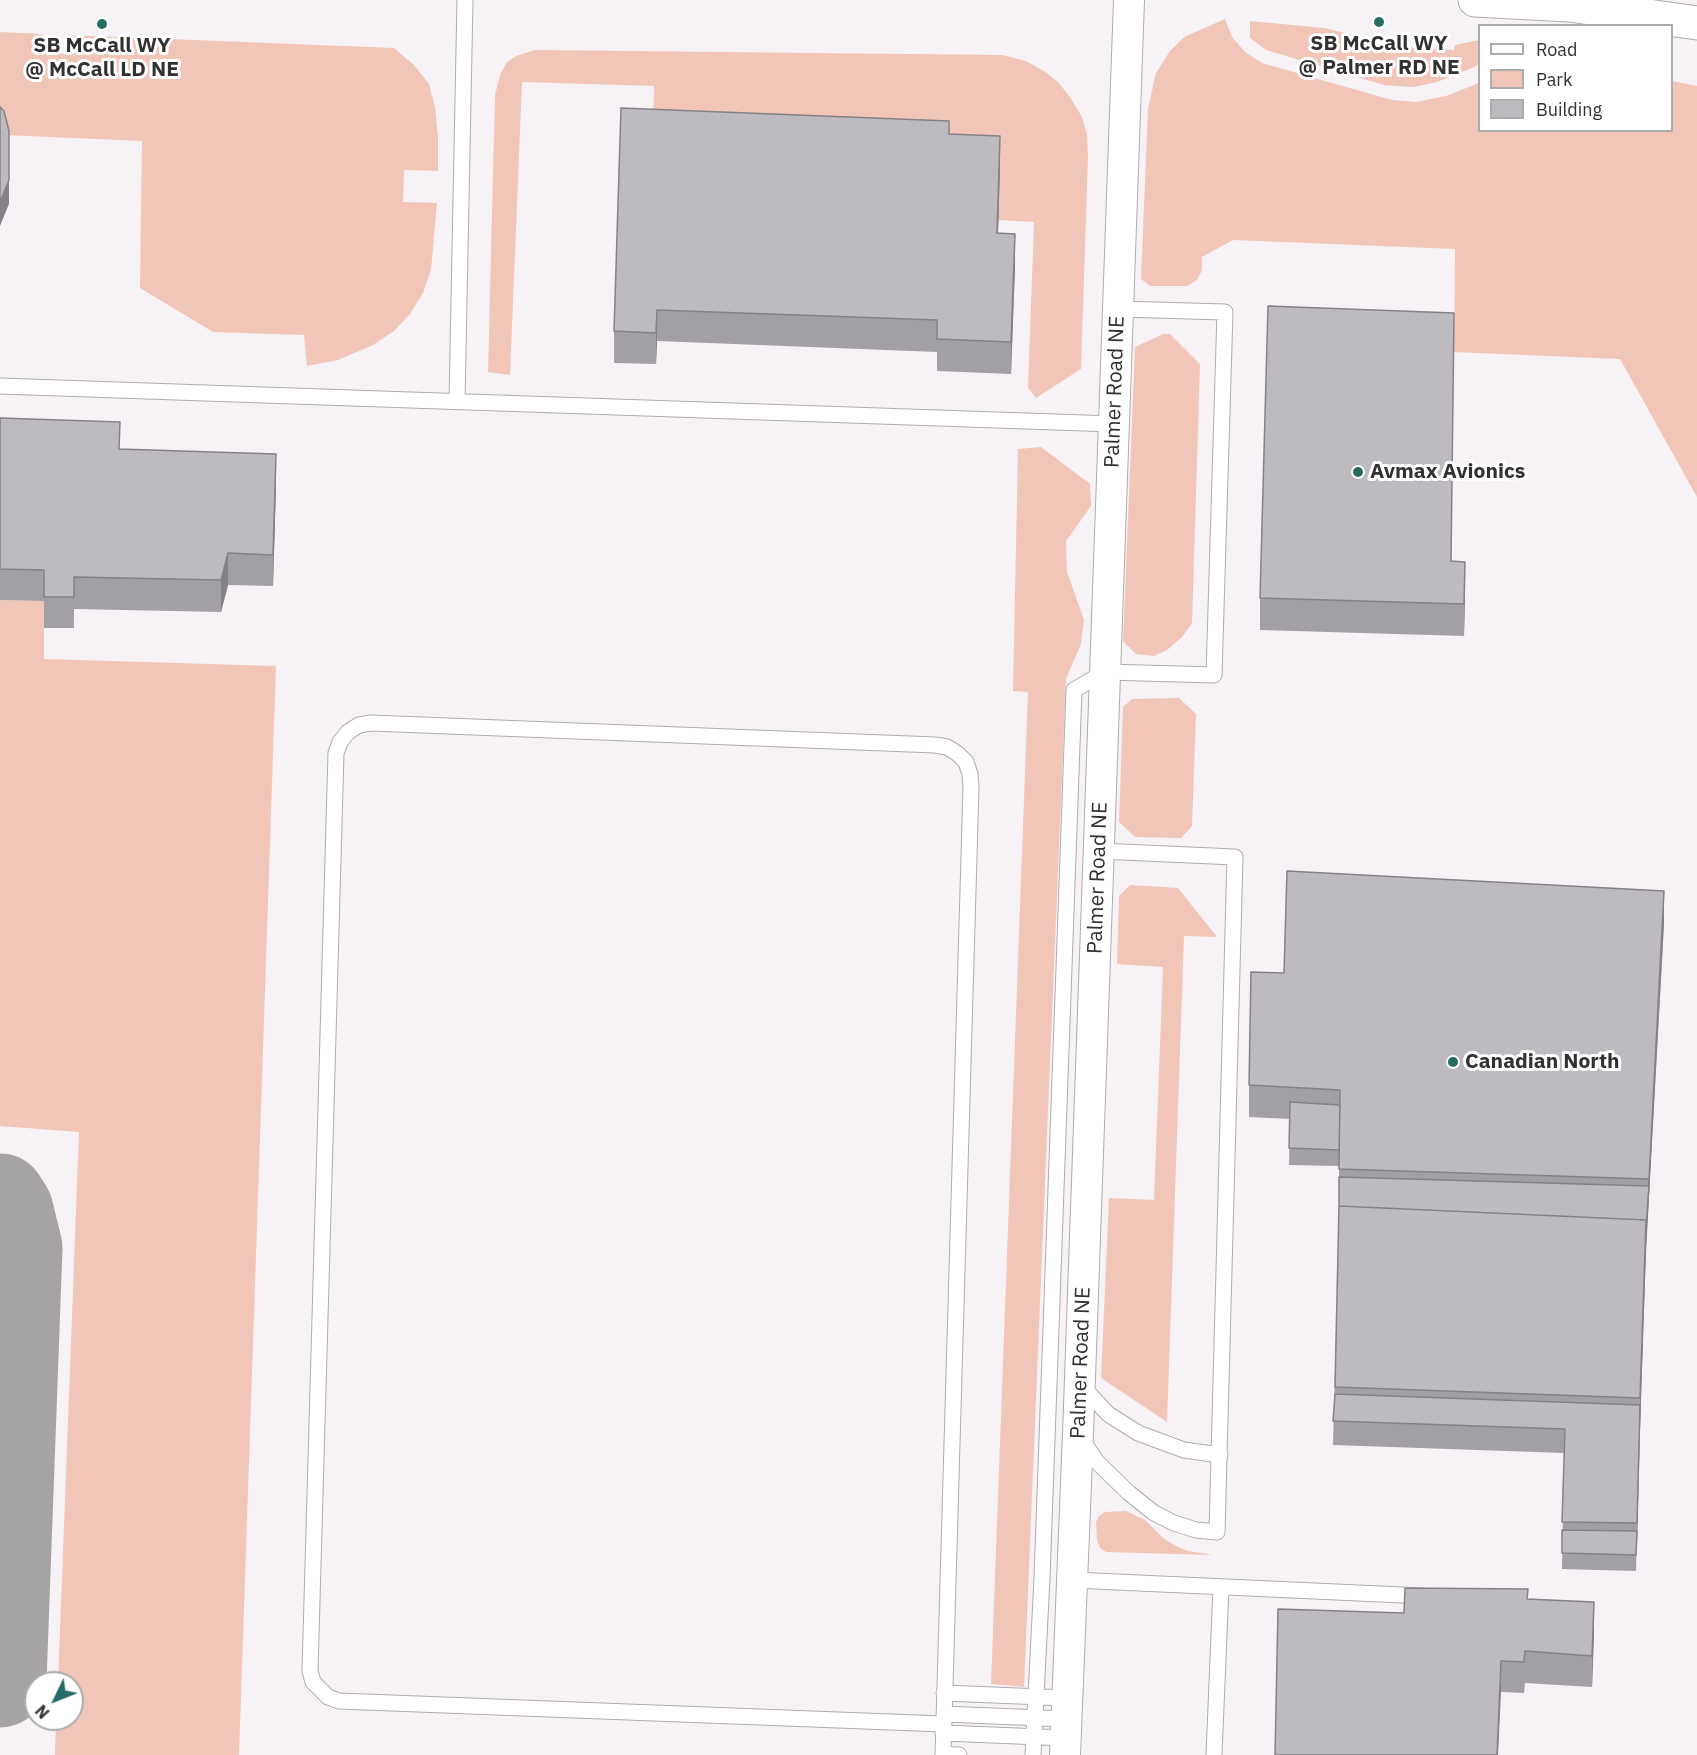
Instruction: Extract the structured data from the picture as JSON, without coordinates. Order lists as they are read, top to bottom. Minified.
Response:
{"streets":{"street":["Palmer Road NE"]},"places":["SB McCall WY @ Palmer RD NE","SB McCall WY @ McCall LD NE","Avmax Avionics","Canadian North"],"legend":["Road","Park","Building"],"north":"bottom left"}
